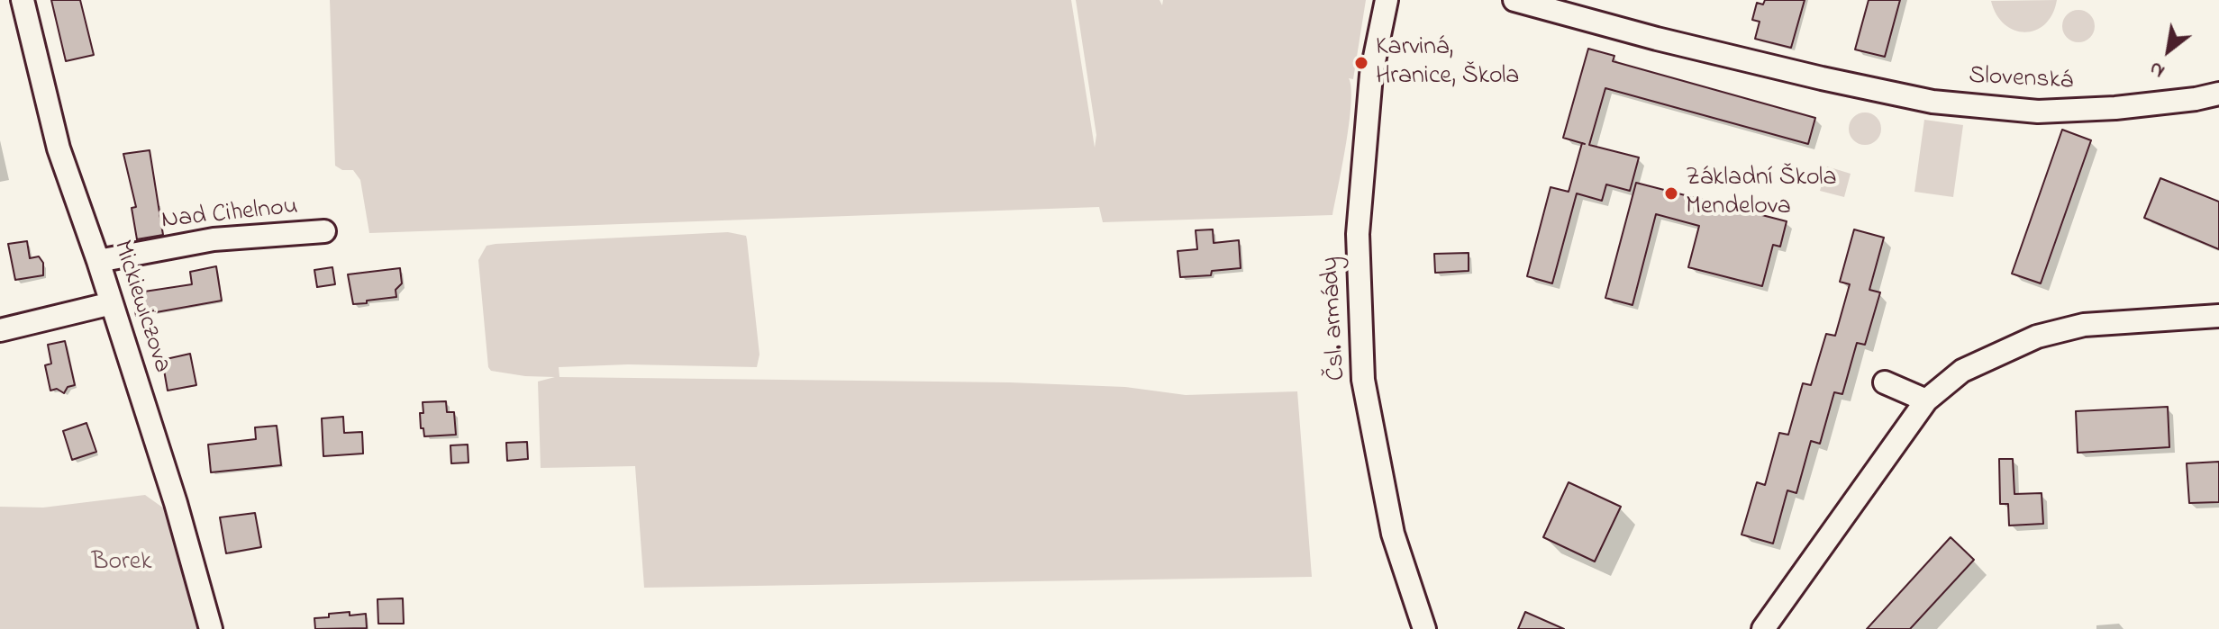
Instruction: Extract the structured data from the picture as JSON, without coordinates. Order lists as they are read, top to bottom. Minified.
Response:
{"streets":{"street":["Slovenská","Nad Cihelnou","Mickiewiczova","Čsl. armády"]},"crossings":[["Nad Cihelnou","Mickiewiczova"]],"parks":["Borek"],"places":["Karviná, Hranice, Škola","Základní Škola Mendelova"],"north":"bottom left"}
